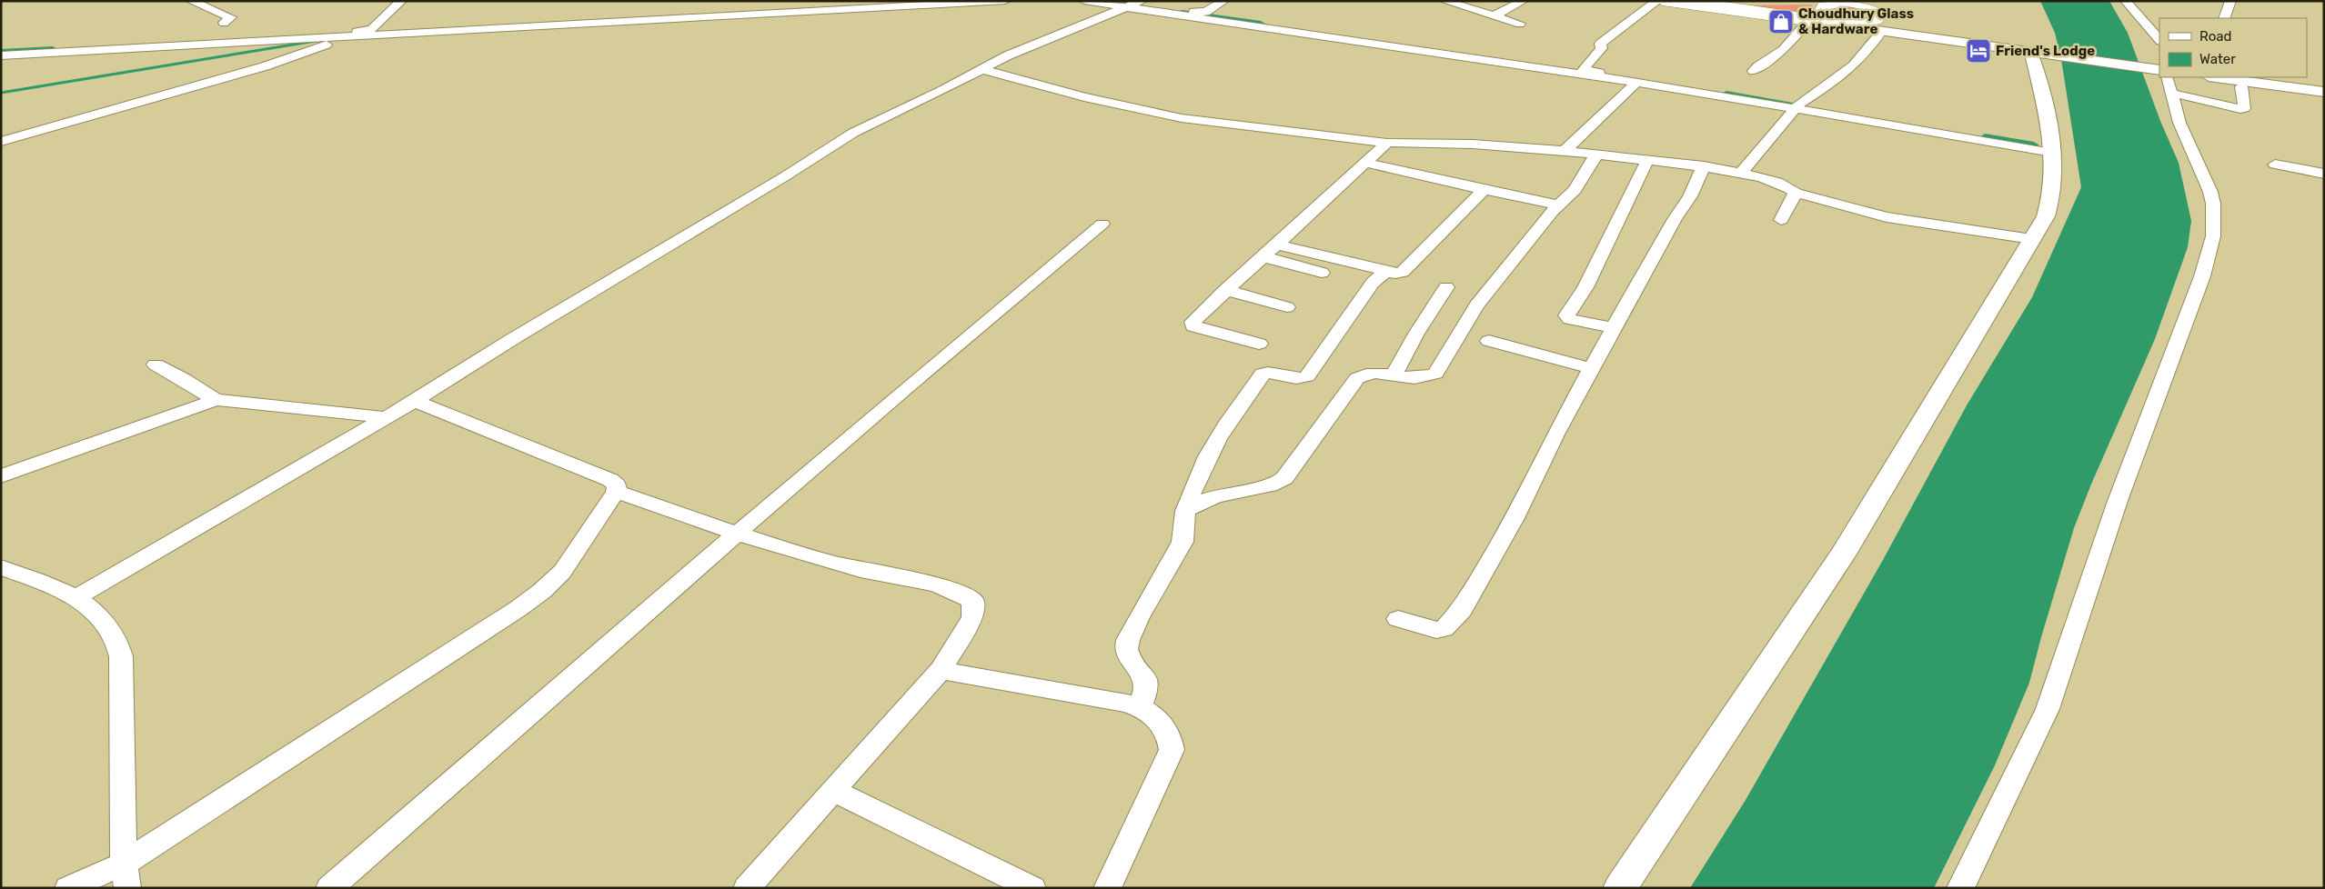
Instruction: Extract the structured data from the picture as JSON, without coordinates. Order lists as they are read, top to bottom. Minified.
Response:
{"places":{"shop":["Choudhury Glass & Hardware"],"hotel":["Friend's Lodge"]},"legend":["Road","Water"]}
